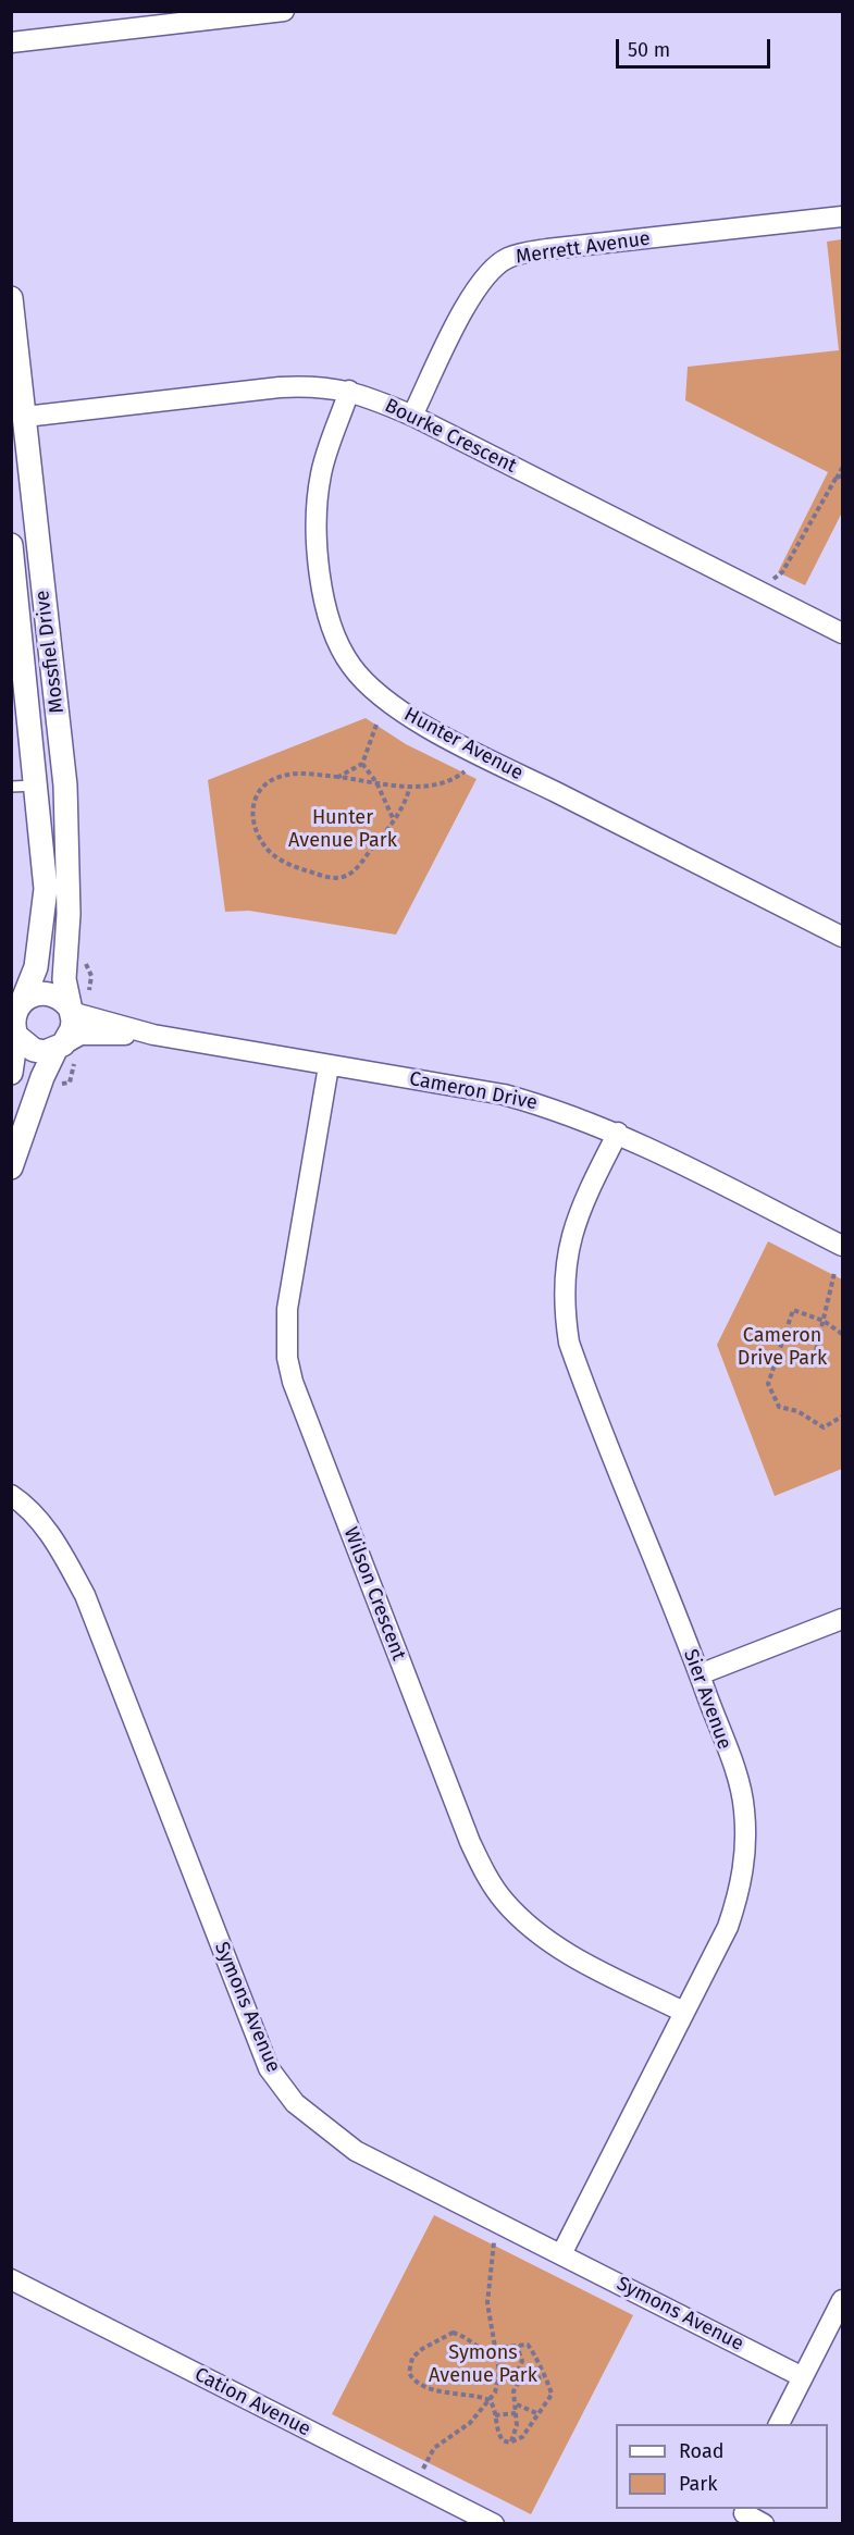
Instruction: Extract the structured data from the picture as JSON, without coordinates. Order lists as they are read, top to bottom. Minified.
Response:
{"streets":{"street":["Merrett Avenue","Bourke Crescent","Mossfiel Drive","Hunter Avenue","Cameron Drive","Wilson Crescent","Sier Avenue","Symons Avenue","Cation Avenue"]},"crossings":[["Merrett Avenue","Bourke Crescent"],["Bourke Crescent","Mossfiel Drive"],["Bourke Crescent","Hunter Avenue"],["Mossfiel Drive","Cameron Drive"],["Cameron Drive","Wilson Crescent"],["Cameron Drive","Sier Avenue"],["Wilson Crescent","Sier Avenue"],["Sier Avenue","Symons Avenue"]],"parks":["Hunter Avenue Park","Cameron Drive Park","Symons Avenue Park"],"legend":["Road","Park"],"scale_bar":"50 m"}
